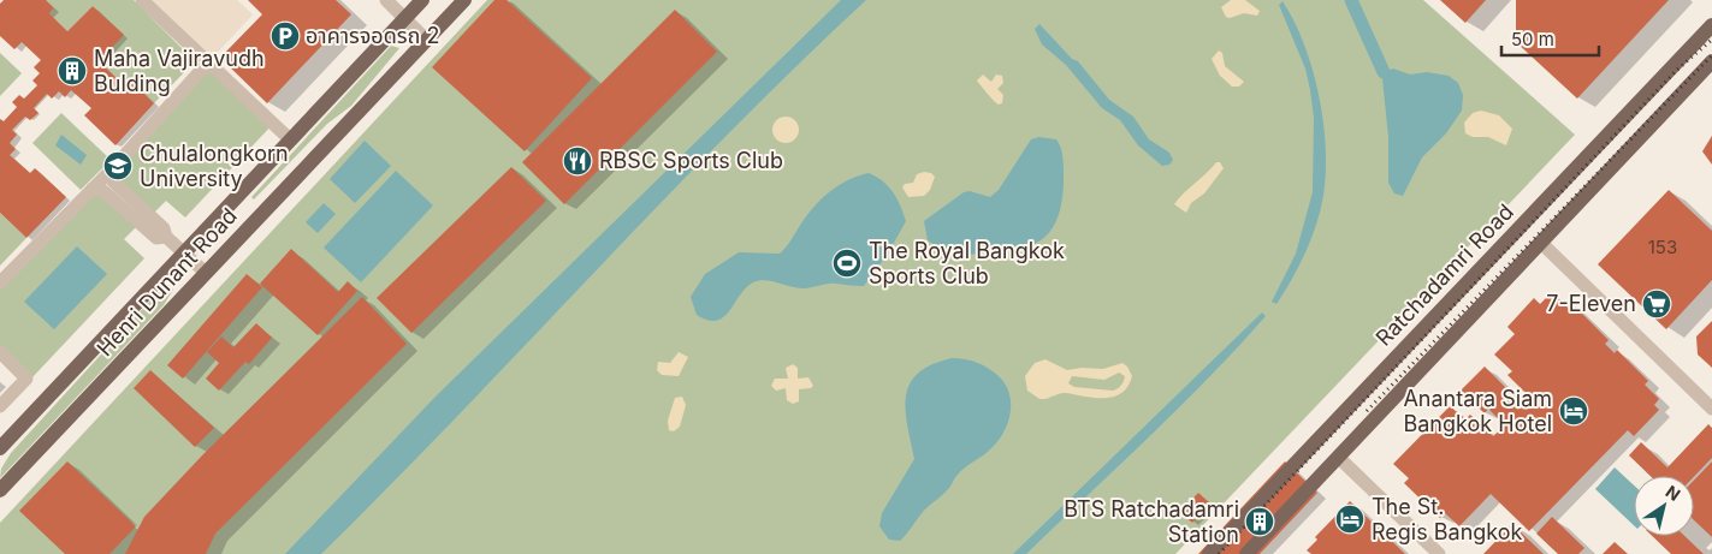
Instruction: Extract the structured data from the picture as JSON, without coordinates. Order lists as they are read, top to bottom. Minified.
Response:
{"streets":{"main road":["Ratchadamri Road","Henri Dunant Road"]},"places":{"parking":["อาคารจอดรถ 2"],"building":["Maha Vajiravudh Bulding","BTS Ratchadamri Station"],"restaurant":["RBSC Sports Club"],"school or university":["Chulalongkorn University"],"sports":["The Royal Bangkok Sports Club"],"supermarket":["7-Eleven"],"hotel":["Anantara Siam Bangkok Hotel","The St. Regis Bangkok"]},"house_numbers":["153"],"scale_bar":"50 m","north":"top right"}
